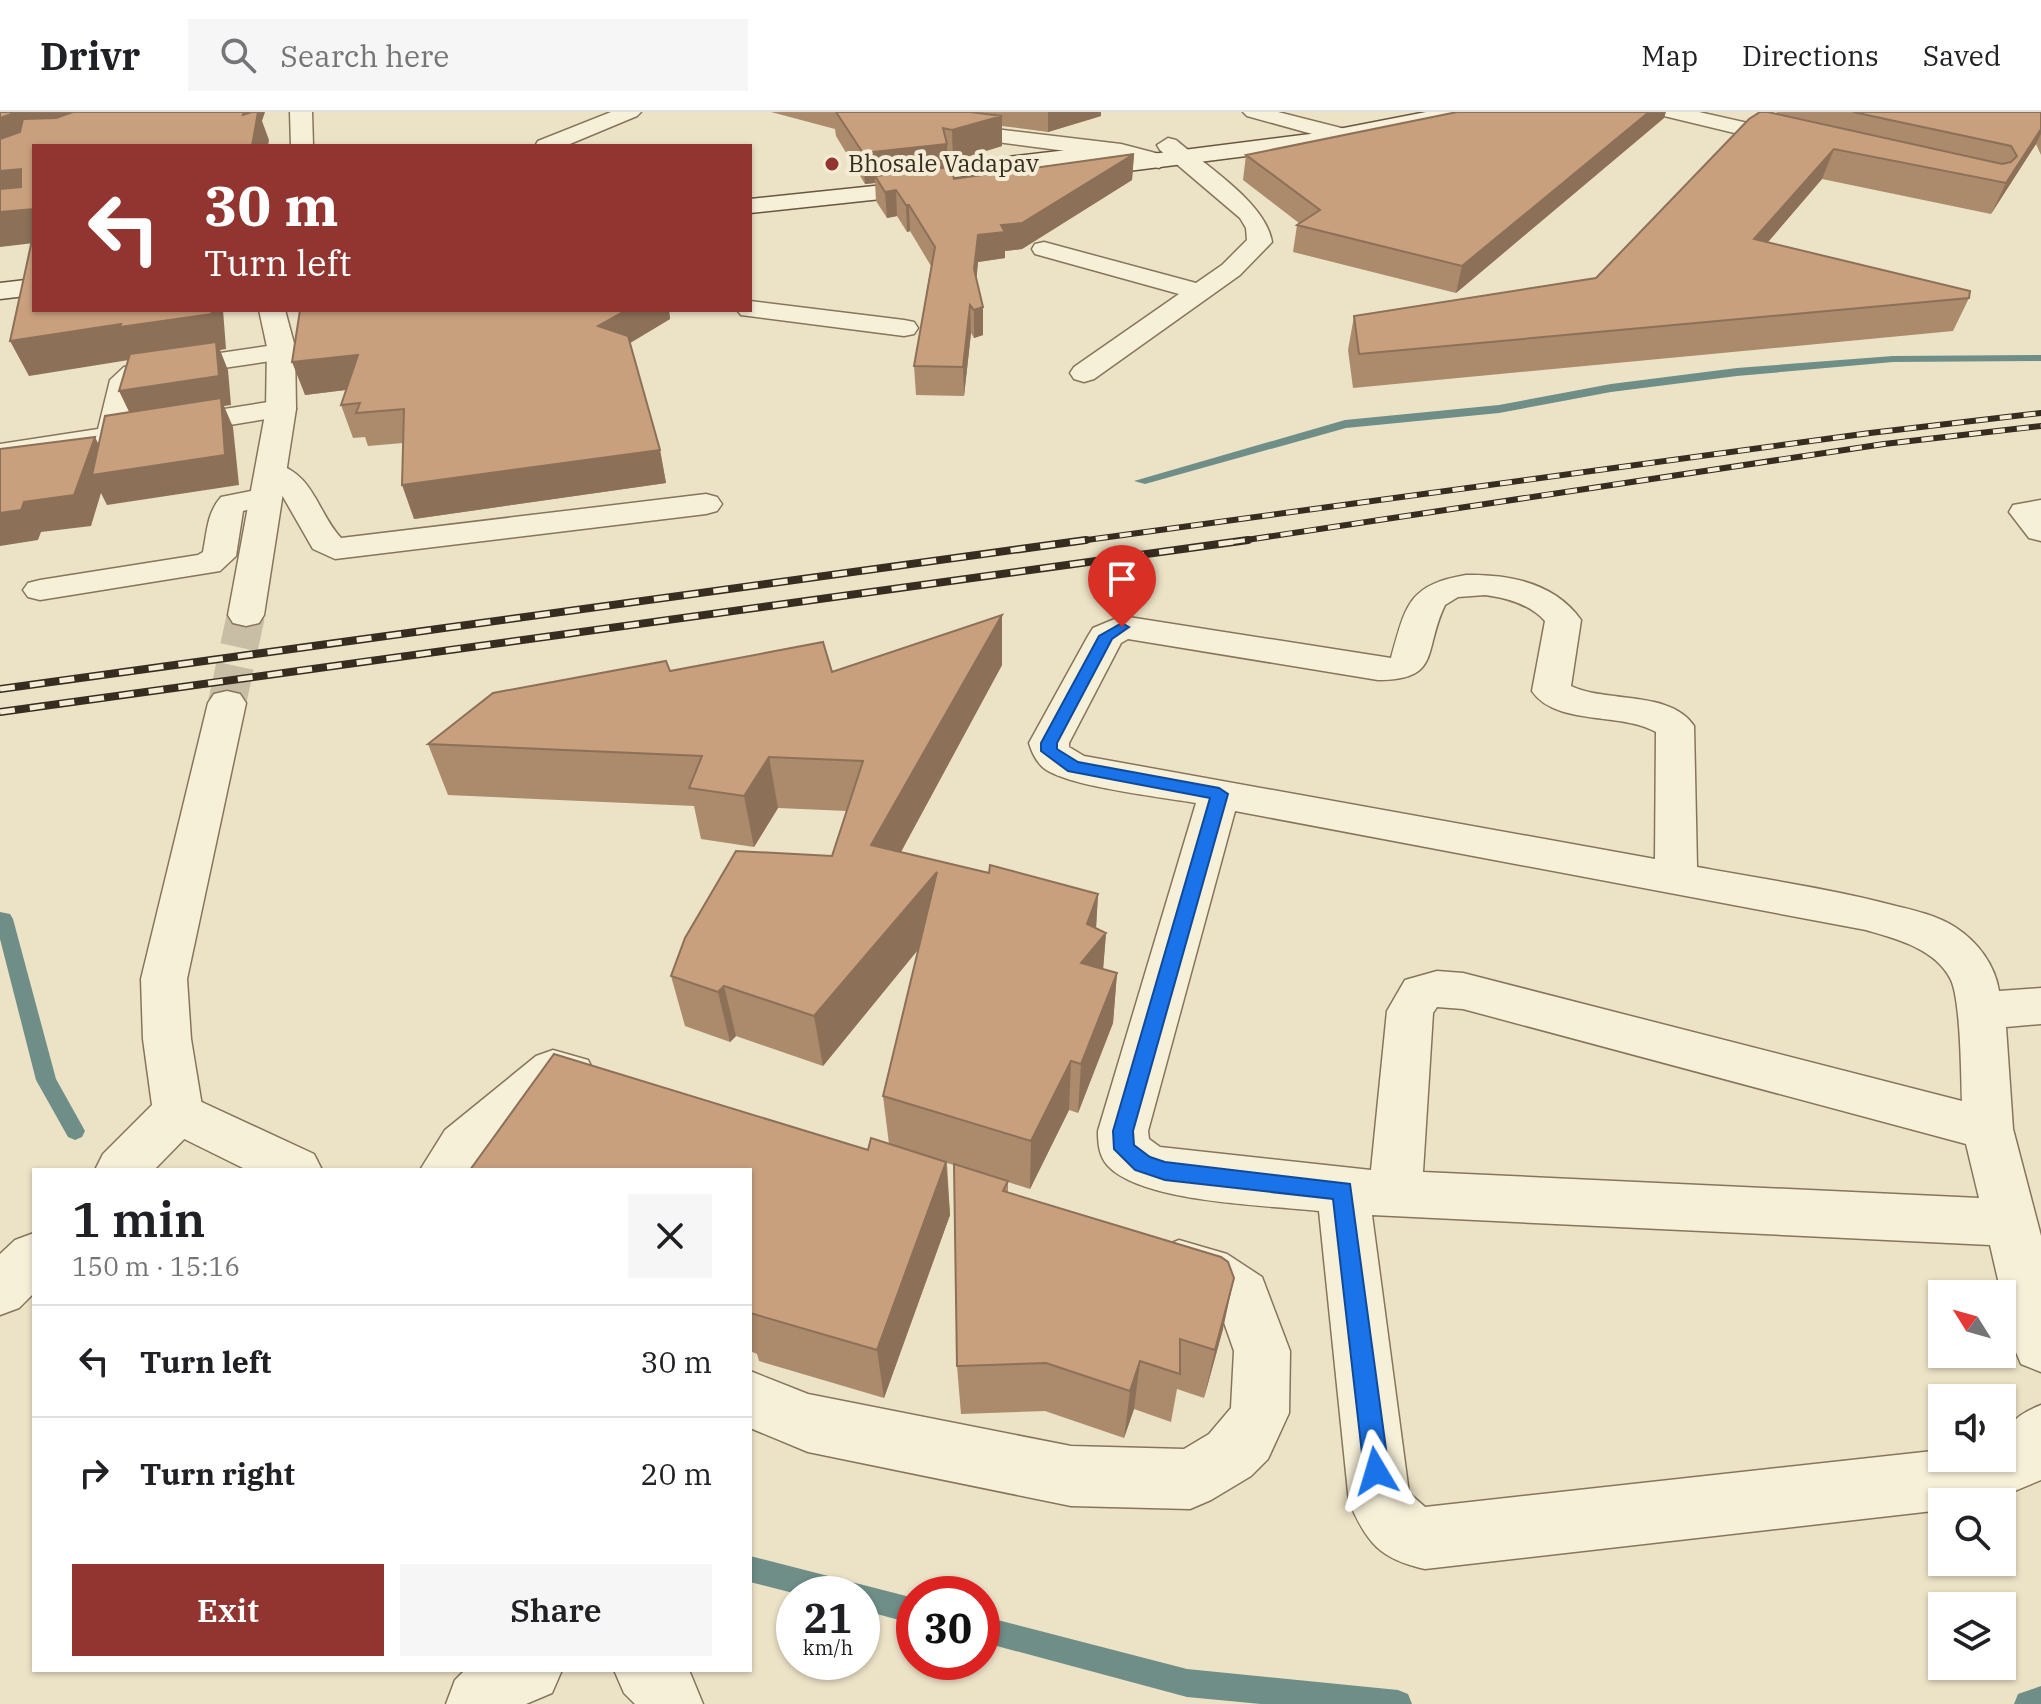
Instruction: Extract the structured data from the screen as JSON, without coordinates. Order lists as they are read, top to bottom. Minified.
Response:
{"places":["Bhosale Vadapav"],"north":"top left","page":{"header":"Drivr","search":"Search here","nav":["Map","Directions","Saved"],"turn":["30 m","Turn left"],"heading":["1 min","150 m · 15:16"],"list":[{"name":"Turn left","value":"30 m"},{"name":"Turn right","value":"20 m"}],"buttons":["Exit","Share"],"speed":"21 km/h","limit":"30"}}
